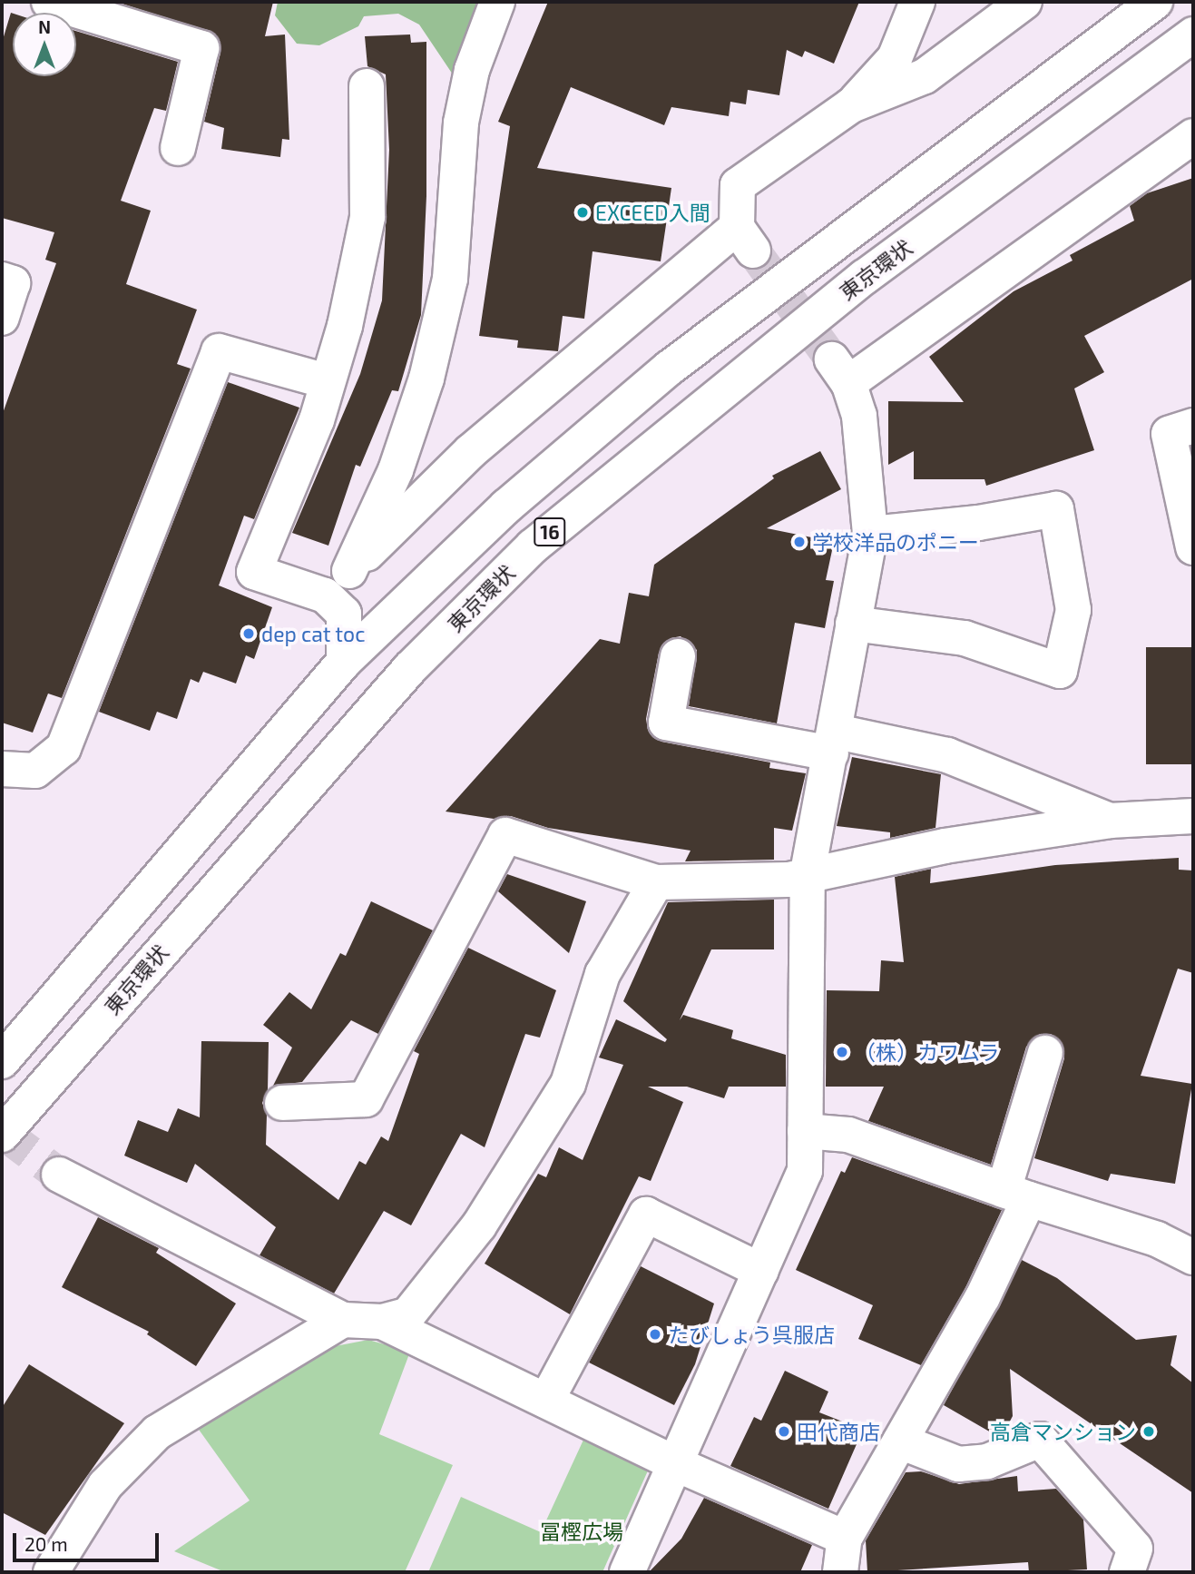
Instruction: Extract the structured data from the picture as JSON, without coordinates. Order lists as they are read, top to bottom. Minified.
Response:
{"streets":{"main road":["東京環状","16"]},"parks":["冨樫広場"],"places":["EXCEED入間","学校洋品のポニー","dep cat toc","（株）カワムラ","たびしょう呉服店","田代商店","高倉マンション"],"scale_bar":"20 m","north":"top"}
